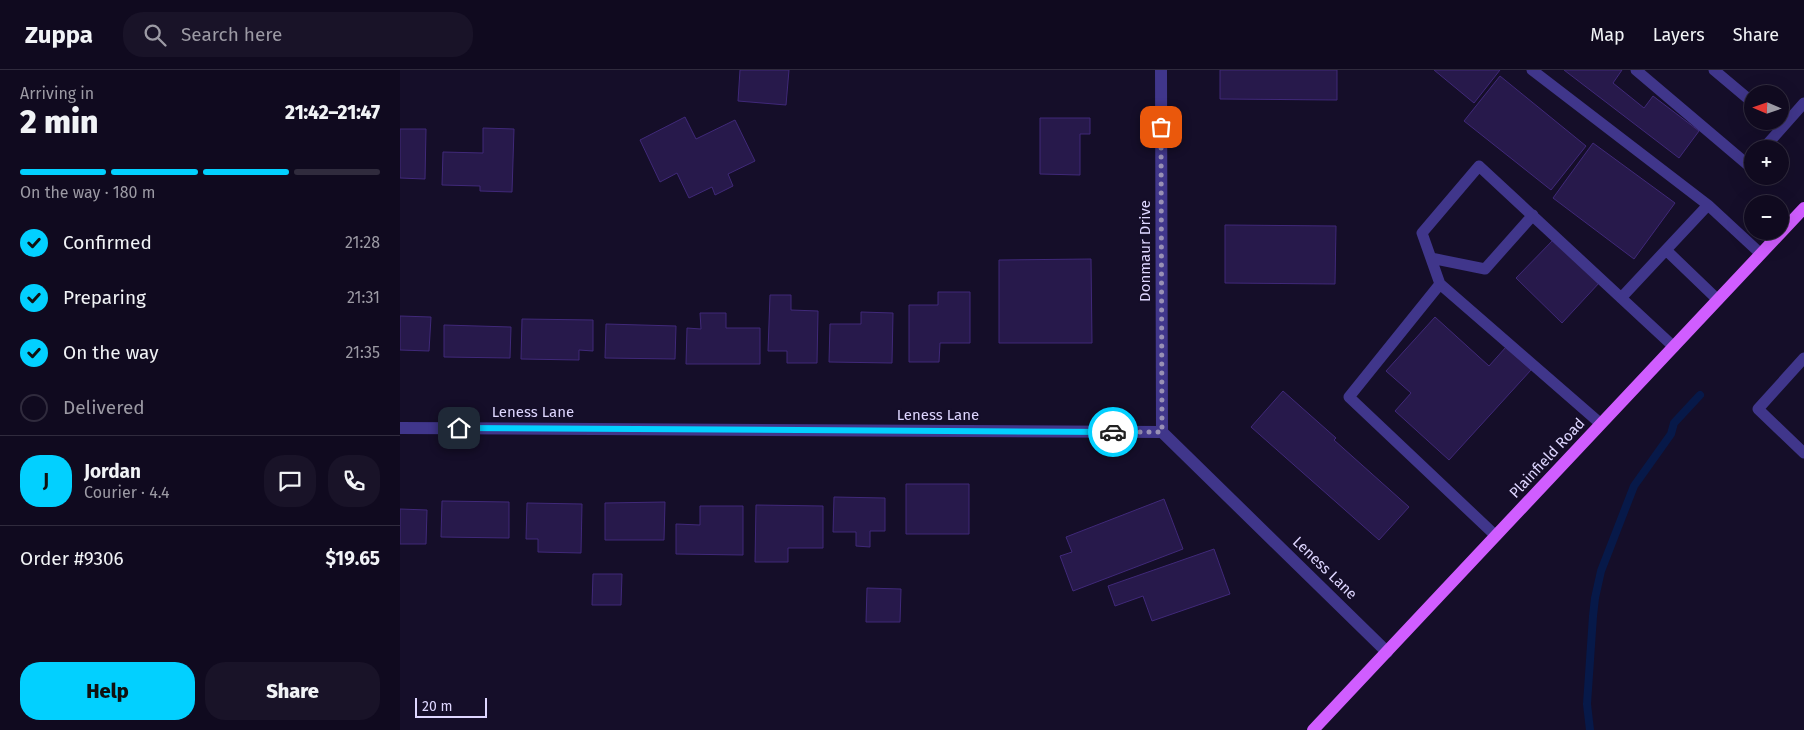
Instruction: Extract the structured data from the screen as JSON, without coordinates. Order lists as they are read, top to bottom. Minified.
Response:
{"streets":{"main road":["Plainfield Road"],"street":["Donmaur Drive","Leness Lane"]},"crossings":[["Donmaur Drive","Leness Lane"],["Leness Lane","Plainfield Road"]],"scale_bar":"20 m","north":"left","page":{"header":"Zuppa","search":"Search here","nav":["Map","Layers","Share"],"heading":["2 min","Arriving in","21:42–21:47"],"panel":["Jordan","Courier · 4.4","Order #9306","$19.65"],"map_buttons":["+","−"],"bar":"On the way · 180 m","list":[["Confirmed","21:28"],["Preparing","21:31"],["On the way","21:35"],"Delivered"],"round":"J","buttons":["Help","Share"],"scale":"20 m"}}
